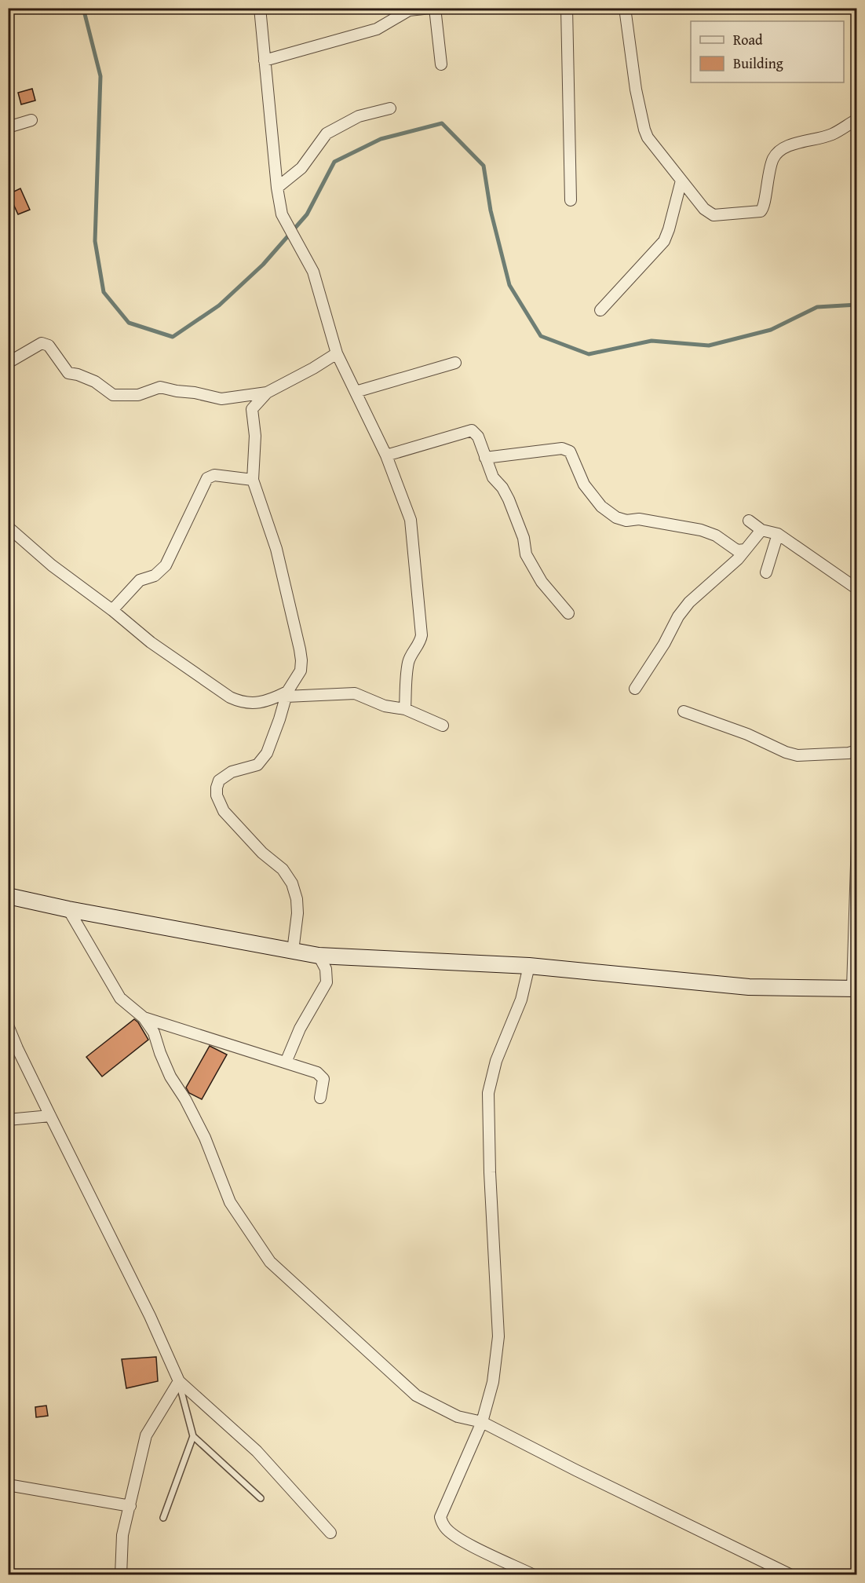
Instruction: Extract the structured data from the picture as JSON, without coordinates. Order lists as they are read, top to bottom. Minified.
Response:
{"legend":["Road","Building"]}
